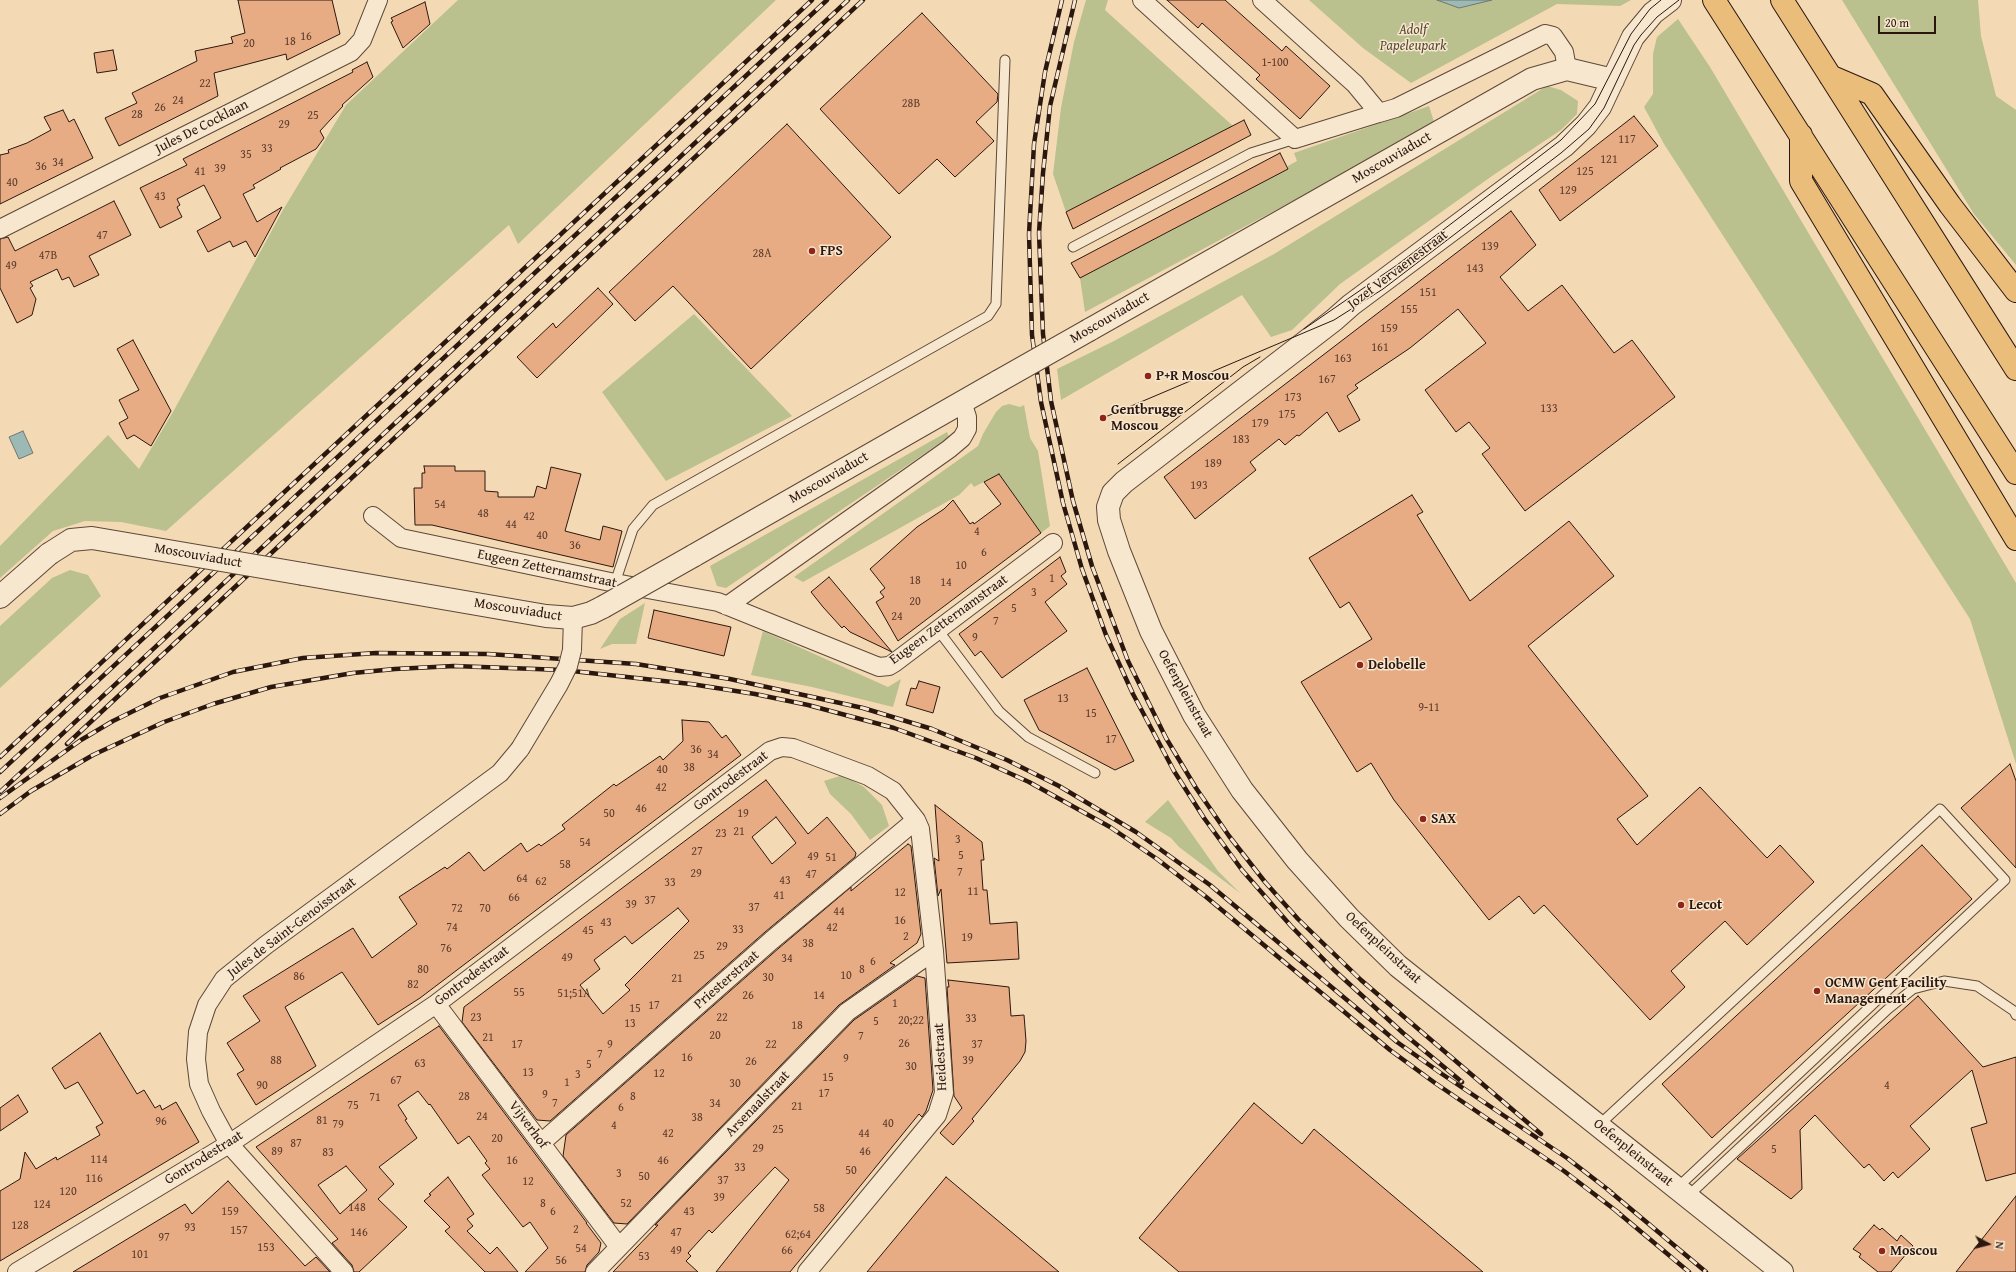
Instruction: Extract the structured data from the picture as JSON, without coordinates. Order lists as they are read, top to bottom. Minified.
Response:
{"streets":{"street":["Jules De Cocklaan","Moscouviaduct","Jozef Vervaenestraat","Eugeen Zetternamstraat","Oefenpleinstraat","Gontrodestraat","Jules de Saint-Genoisstraat","Priesterstraat","Heidestraat","Arsenaalstraat","Vijverhof"]},"crossings":[["Moscouviaduct","Jozef Vervaenestraat"],["Moscouviaduct","Jules de Saint-Genoisstraat"],["Jozef Vervaenestraat","Oefenpleinstraat"],["Gontrodestraat","Jules de Saint-Genoisstraat"],["Gontrodestraat","Priesterstraat"],["Gontrodestraat","Heidestraat"],["Gontrodestraat","Vijverhof"],["Priesterstraat","Heidestraat"],["Priesterstraat","Vijverhof"],["Heidestraat","Arsenaalstraat"],["Arsenaalstraat","Vijverhof"]],"parks":["Adolf Papeleupark"],"places":["FPS","P+R Moscou","Gentbrugge Moscou","Delobelle","SAX","Lecot","OCMW Gent Facility Management","Moscou"],"house_numbers":["16","18","20","1-100","22","24","28B","26","28","25","29","117","33","35","121","34","36","39","41","125","40","129","43","47","139","28A","47B","49","143","151","155","159","161","163","167","173","133","175","179","183","189","193","54","48","42","44","4","40","36","6","10","1","18","14","3","20","5","24","7","9","13","9-11","15","17","36","34","38","40","42","46","50","19","21","23","3","54","27","5","49","51","58","7","29","47","64","43","62","33","11","12","41","66","37","39","37","72","70","44","16","43","74","42","33","45","2","19","38","29","76","25","49","34","6","80","8","10","86","30","21","82","55","51;51A","26","14","1","17","15","23","22","33","20;22","5","13","18","20","7","21","26","17","9","22","37","7","16","9","88","39","26","63","5","30","13","12","3","15","67","1","30","90","4","17","9","28","8","71","7","34","75","21","6","24","38","81","96","40","79","4","25","42","44","20","87","29","5","89","46","83","114","16","46","33","50","3","50","116","37","12","120","39","8","52","124","148","58","159","6","43","128","93","2","157","146","47","62;64","97","153","54","49","66","101","53","56"],"scale_bar":"20 m","north":"right"}
